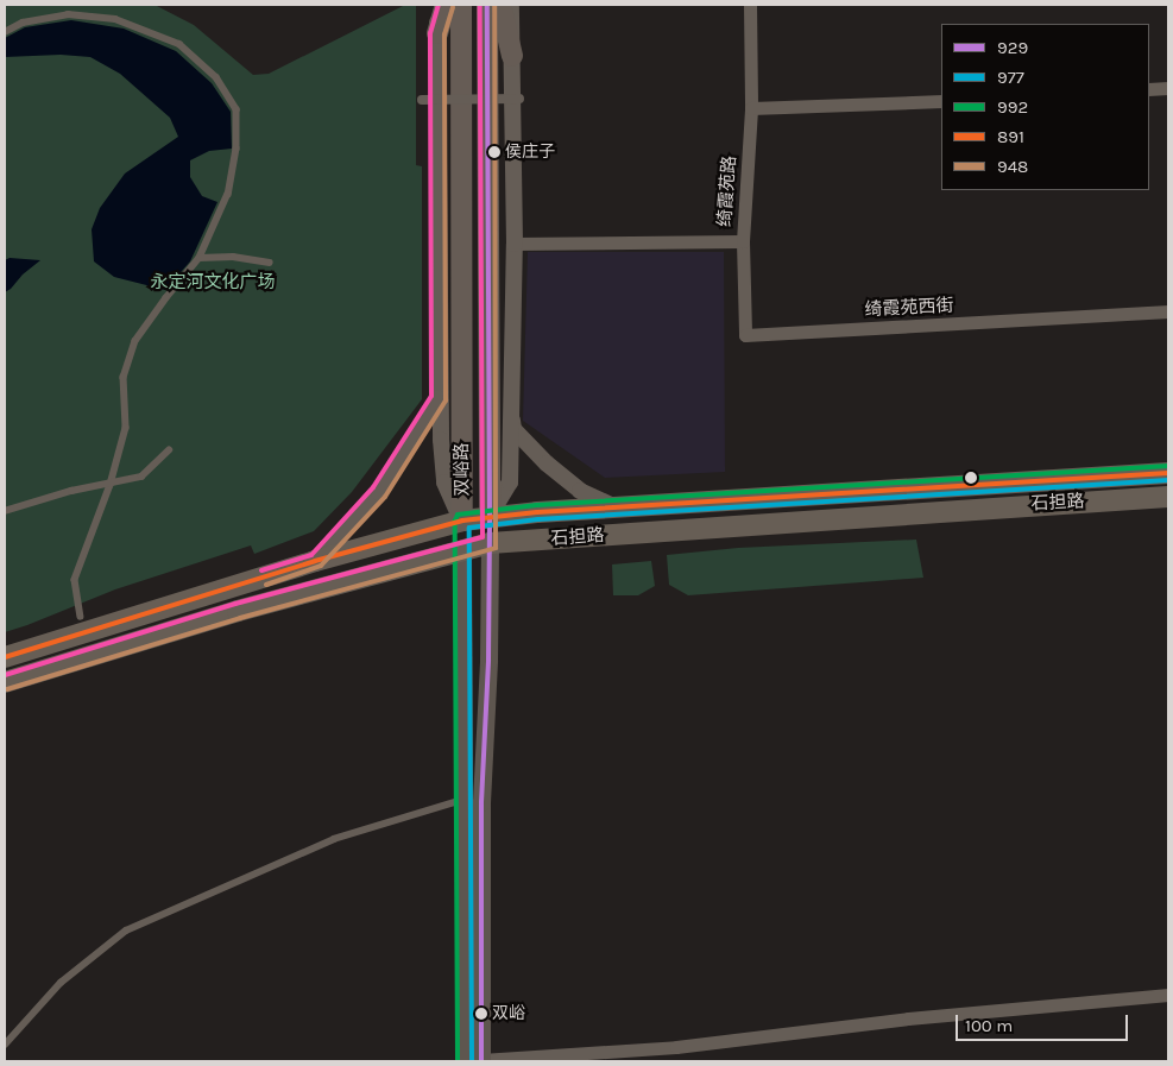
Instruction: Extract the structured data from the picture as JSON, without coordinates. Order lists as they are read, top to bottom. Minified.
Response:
{"streets":{"highway":["双峪路"],"main road":["石担路"],"street":["绮霞苑路","绮霞苑西街"]},"crossings":[["绮霞苑路","绮霞苑西街"],["绮霞苑路","双峪路"],["双峪路","石担路"]],"parks":["永定河文化广场"],"places":["侯庄子","双峪"],"lines":["transit line 929","transit line 948","transit line 992","transit line 891","transit line 977"],"legend":["929","977","992","891","948"],"scale_bar":"100 m"}
